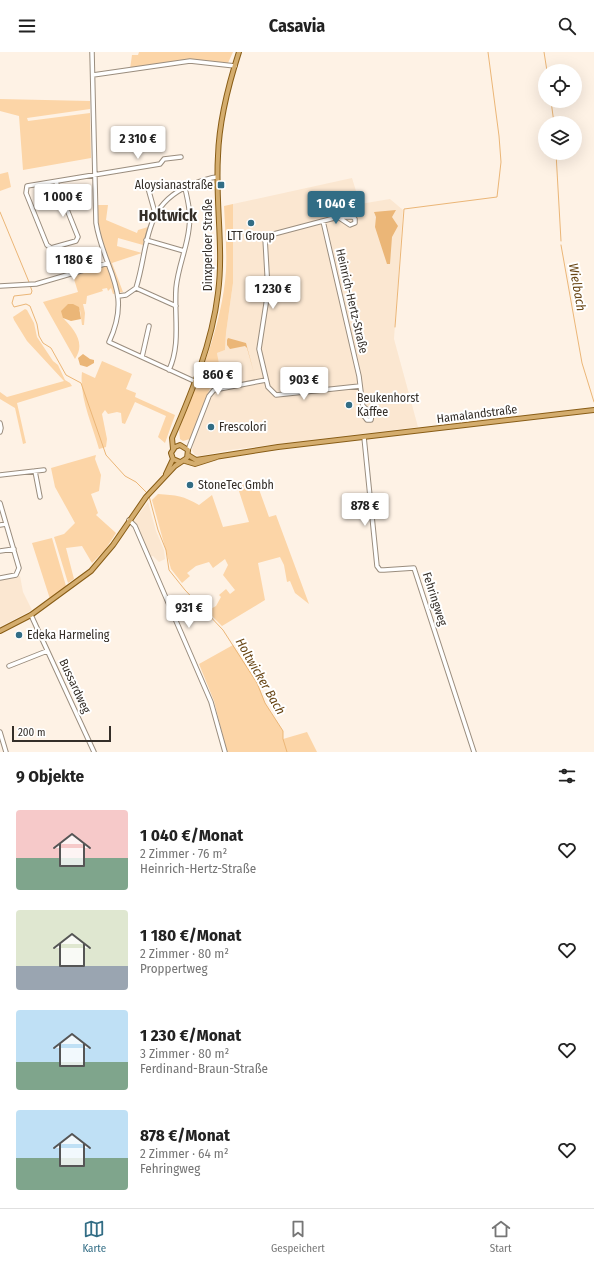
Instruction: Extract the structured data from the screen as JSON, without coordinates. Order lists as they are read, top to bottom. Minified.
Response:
{"streets":{"main road":["Dinxperloer Straße","Hamalandstraße"],"street":["Heinrich-Hertz-Straße","Fehringweg","Bussardweg"]},"crossings":[["Dinxperloer Straße","Hamalandstraße"],["Hamalandstraße","Fehringweg"]],"districts":["Holtwick"],"water":["Wielbach","Holtwicker Bach"],"places":{"transit":["Aloysianastraße"],"other":["LTT Group","Beukenhorst Kaffee","Frescolori","StoneTec Gmbh","Edeka Harmeling"]},"scale_bar":"200 m","page":{"header":"Casavia","price":["2 310 €","1 000 €","1 040 €","1 180 €","1 230 €","860 €","903 €","878 €","931 €"],"scale":"200 m","heading":"9 Objekte","list":[{"name":"1 040 €/Monat","note":"2 Zimmer · 76 m² · Heinrich-Hertz-Straße"},{"name":"1 180 €/Monat","note":"2 Zimmer · 80 m² · Proppertweg"},{"name":"1 230 €/Monat","note":"3 Zimmer · 80 m² · Ferdinand-Braun-Straße"},{"name":"878 €/Monat","note":"2 Zimmer · 64 m² · Fehringweg"}],"tabs":["Karte","Gespeichert","Start"]}}
